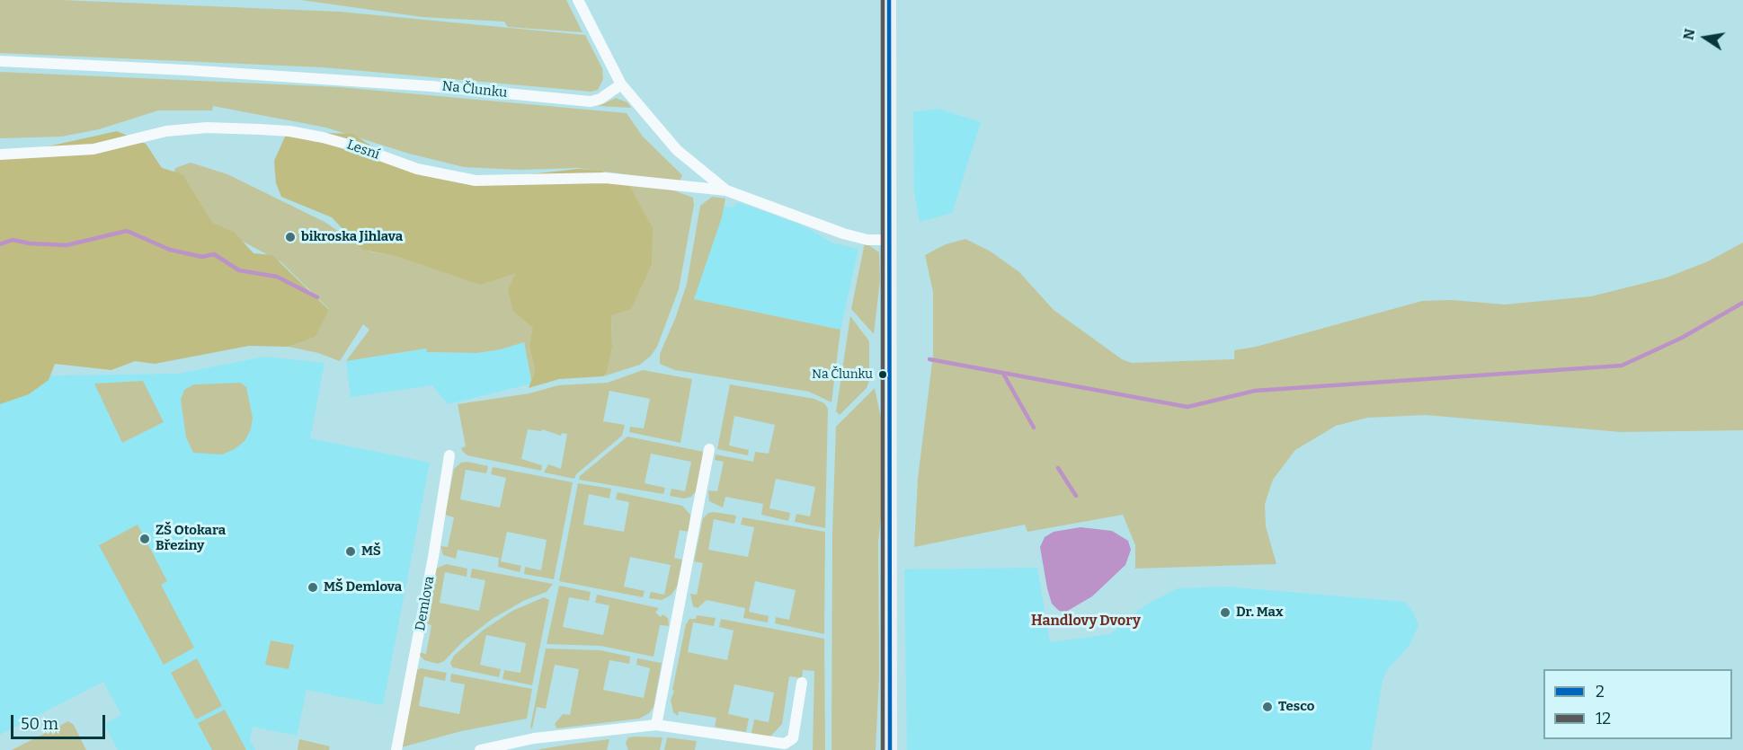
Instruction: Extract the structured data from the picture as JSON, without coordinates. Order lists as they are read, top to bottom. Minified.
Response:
{"streets":{"street":["Na Člunku","Lesní","Demlova"]},"districts":["Handlovy Dvory"],"places":["bikroska Jihlava","Na Člunku","ZŠ Otokara Březiny","MŠ","MŠ Demlova","Dr. Max","Tesco"],"lines":["transit line 2","transit line 12"],"legend":["2","12"],"scale_bar":"50 m","north":"left"}
